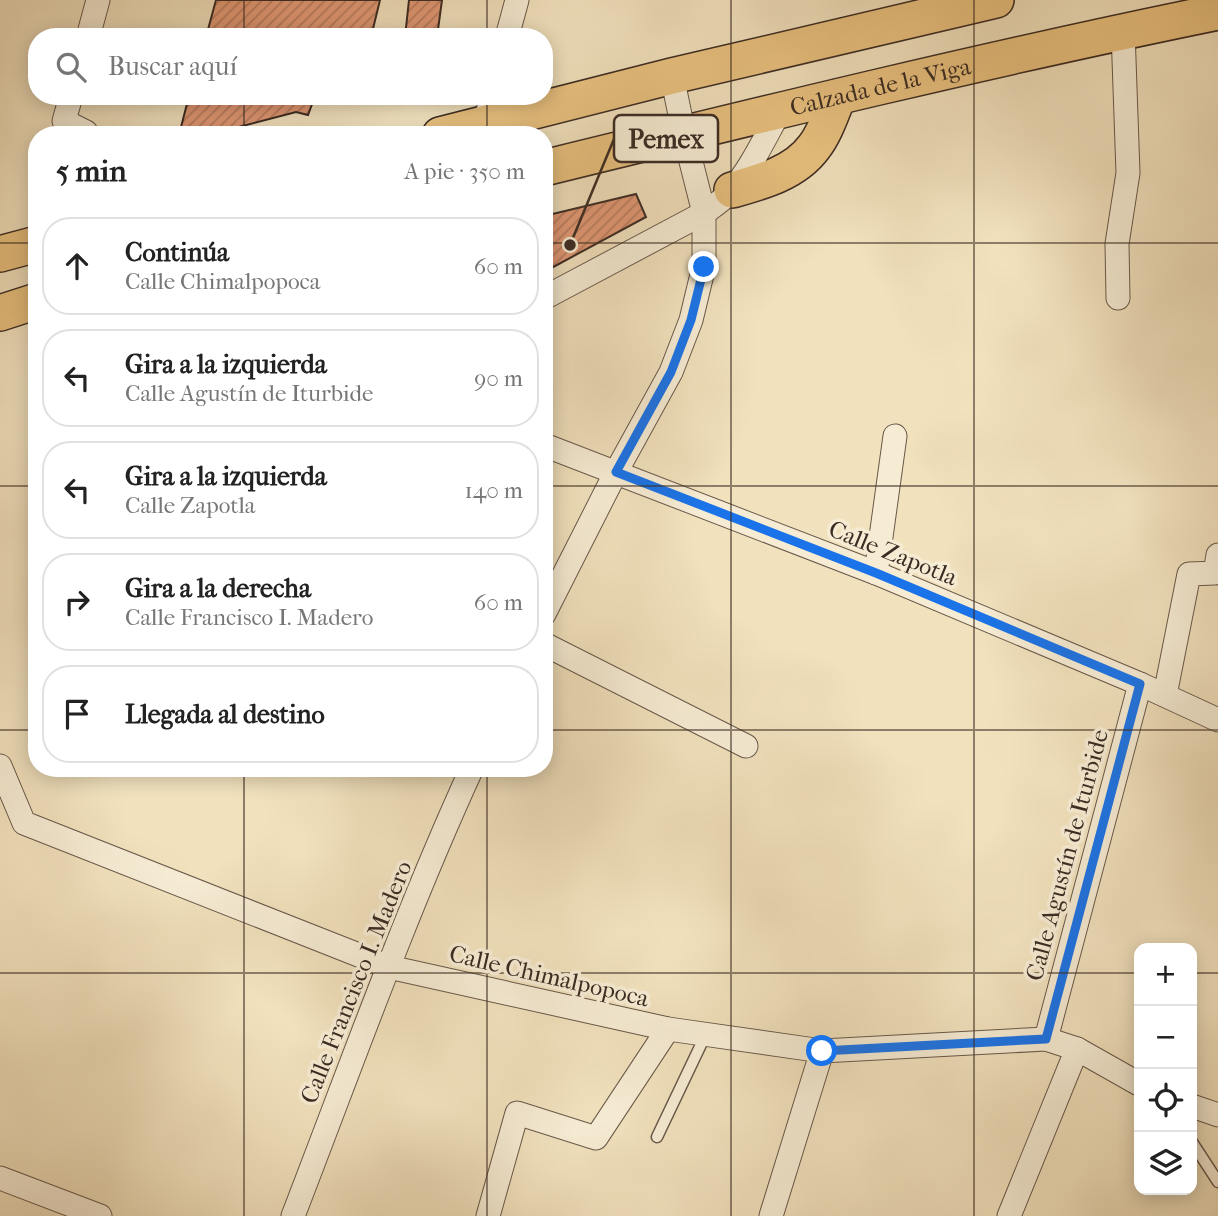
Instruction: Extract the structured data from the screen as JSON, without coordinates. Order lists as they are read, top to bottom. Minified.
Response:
{"streets":{"main road":["Calzada de la Viga"],"street":["Calle Zapotla","Calle Agustín de Iturbide","Calle Chimalpopoca","Calle Francisco I. Madero"]},"crossings":[["Calle Zapotla","Calle Agustín de Iturbide"],["Calle Agustín de Iturbide","Calle Chimalpopoca"],["Calle Chimalpopoca","Calle Francisco I. Madero"]],"places":["Pemex"],"page":{"search":"Buscar aquí","heading":["5 min","A pie · 350 m"],"list":[["Continúa","Calle Chimalpopoca","60 m"],["Gira a la izquierda","Calle Agustín de Iturbide","90 m"],["Gira a la izquierda","Calle Zapotla","140 m"],["Gira a la derecha","Calle Francisco I. Madero","60 m"],"Llegada al destino"],"map_buttons":["+","−"]}}
